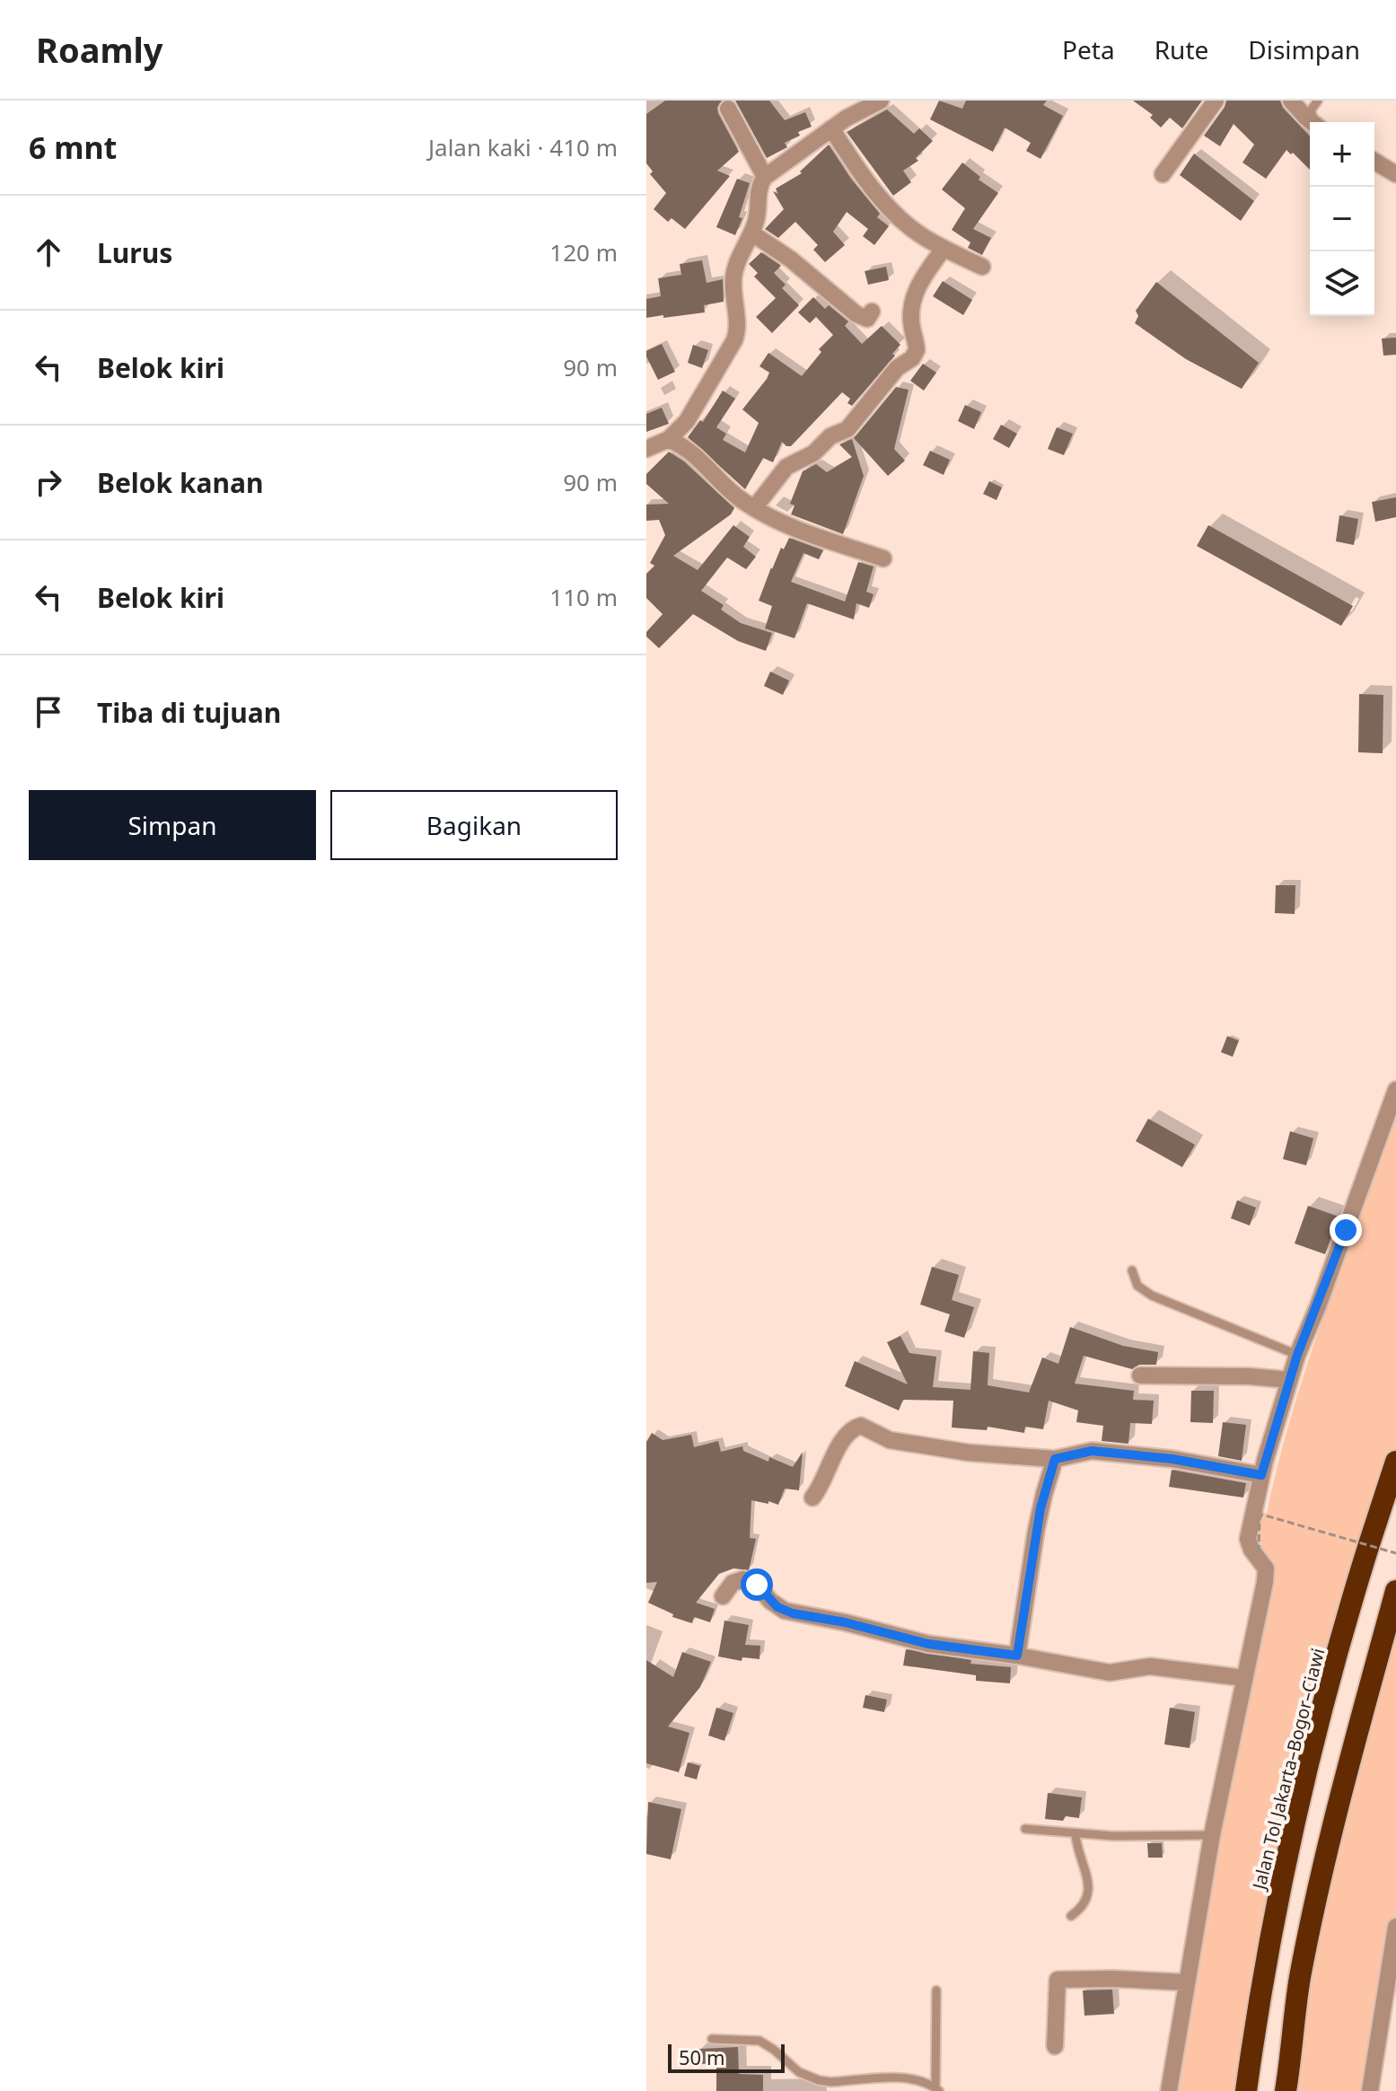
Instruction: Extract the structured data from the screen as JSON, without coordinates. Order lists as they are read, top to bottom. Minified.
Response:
{"streets":{"highway":["Jalan Tol Jakarta–Bogor–Ciawi"]},"scale_bar":"50 m","page":{"header":"Roamly","nav":["Peta","Rute","Disimpan"],"heading":["6 mnt","Jalan kaki · 410 m"],"map_buttons":["+","−"],"list":[["Lurus","120 m"],["Belok kiri","90 m"],["Belok kanan","90 m"],["Belok kiri","110 m"],"Tiba di tujuan"],"buttons":["Simpan","Bagikan"],"scale":"50 m"}}
